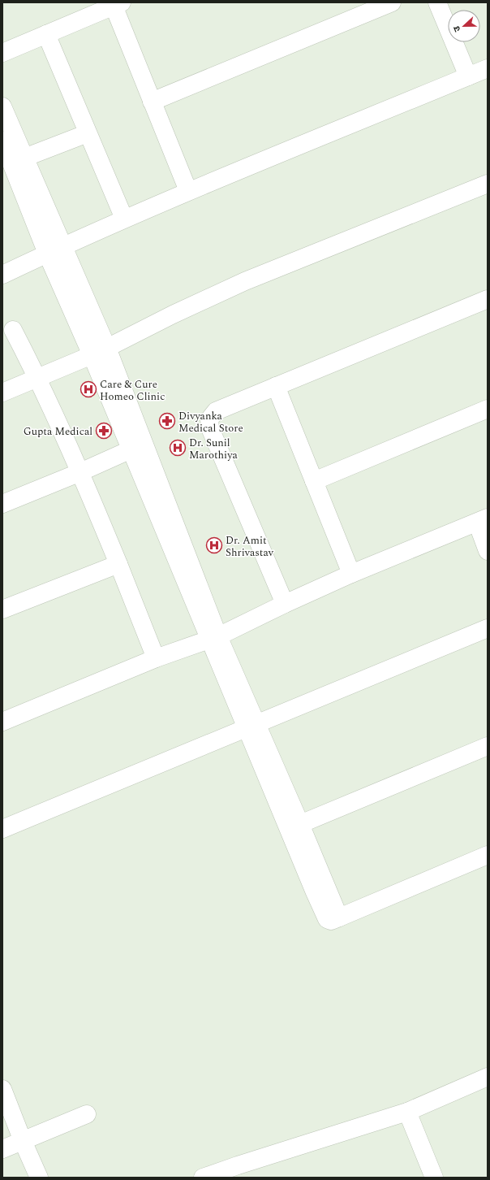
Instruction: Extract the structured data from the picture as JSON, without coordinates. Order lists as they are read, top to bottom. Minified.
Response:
{"places":{"hospital":["Care & Cure Homeo Clinic","Dr. Sunil Marothiya","Dr. Amit Shrivastav"],"pharmacy":["Divyanka Medical Store","Gupta Medical"]},"north":"left"}
